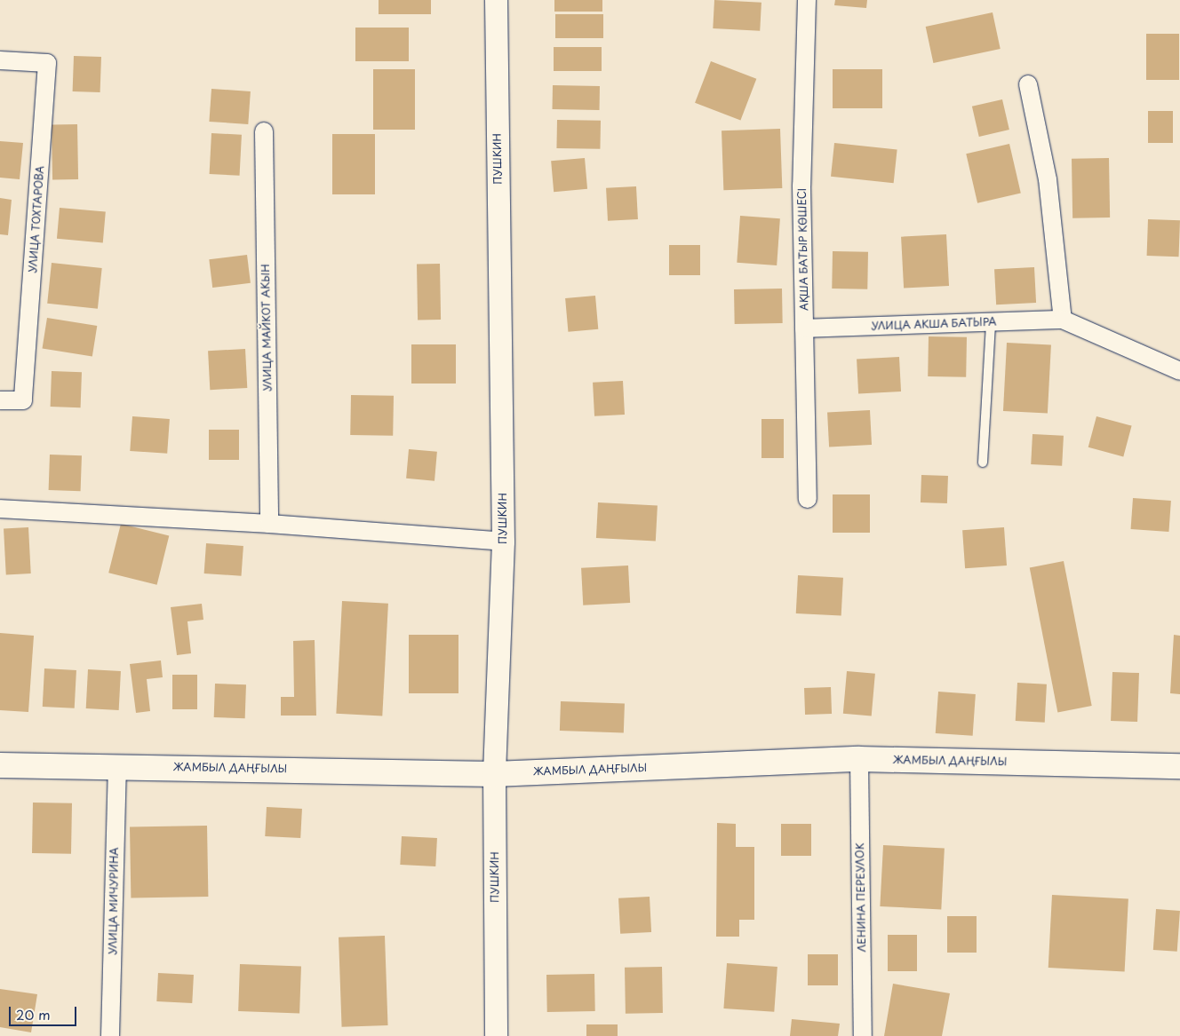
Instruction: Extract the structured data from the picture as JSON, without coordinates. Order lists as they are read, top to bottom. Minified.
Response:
{"streets":{"main road":["ЖАМБЫЛ ДАҢҒЫЛЫ"],"street":["ПУШКИН","УЛИЦА ТОХТАРОВА","АҚША БАТЫР КӨШЕСІ","УЛИЦА АКША БАТЫРА","УЛИЦА МАЙКОТ АКЫН","ЛЕНИНА ПЕРЕУЛОК","УЛИЦА МИЧУРИНА"]},"crossings":[["ПУШКИН","ЖАМБЫЛ ДАҢҒЫЛЫ"],["АҚША БАТЫР КӨШЕСІ","УЛИЦА АКША БАТЫРА"],["ЖАМБЫЛ ДАҢҒЫЛЫ","ЛЕНИНА ПЕРЕУЛОК"],["ЖАМБЫЛ ДАҢҒЫЛЫ","УЛИЦА МИЧУРИНА"]],"scale_bar":"20 m"}
